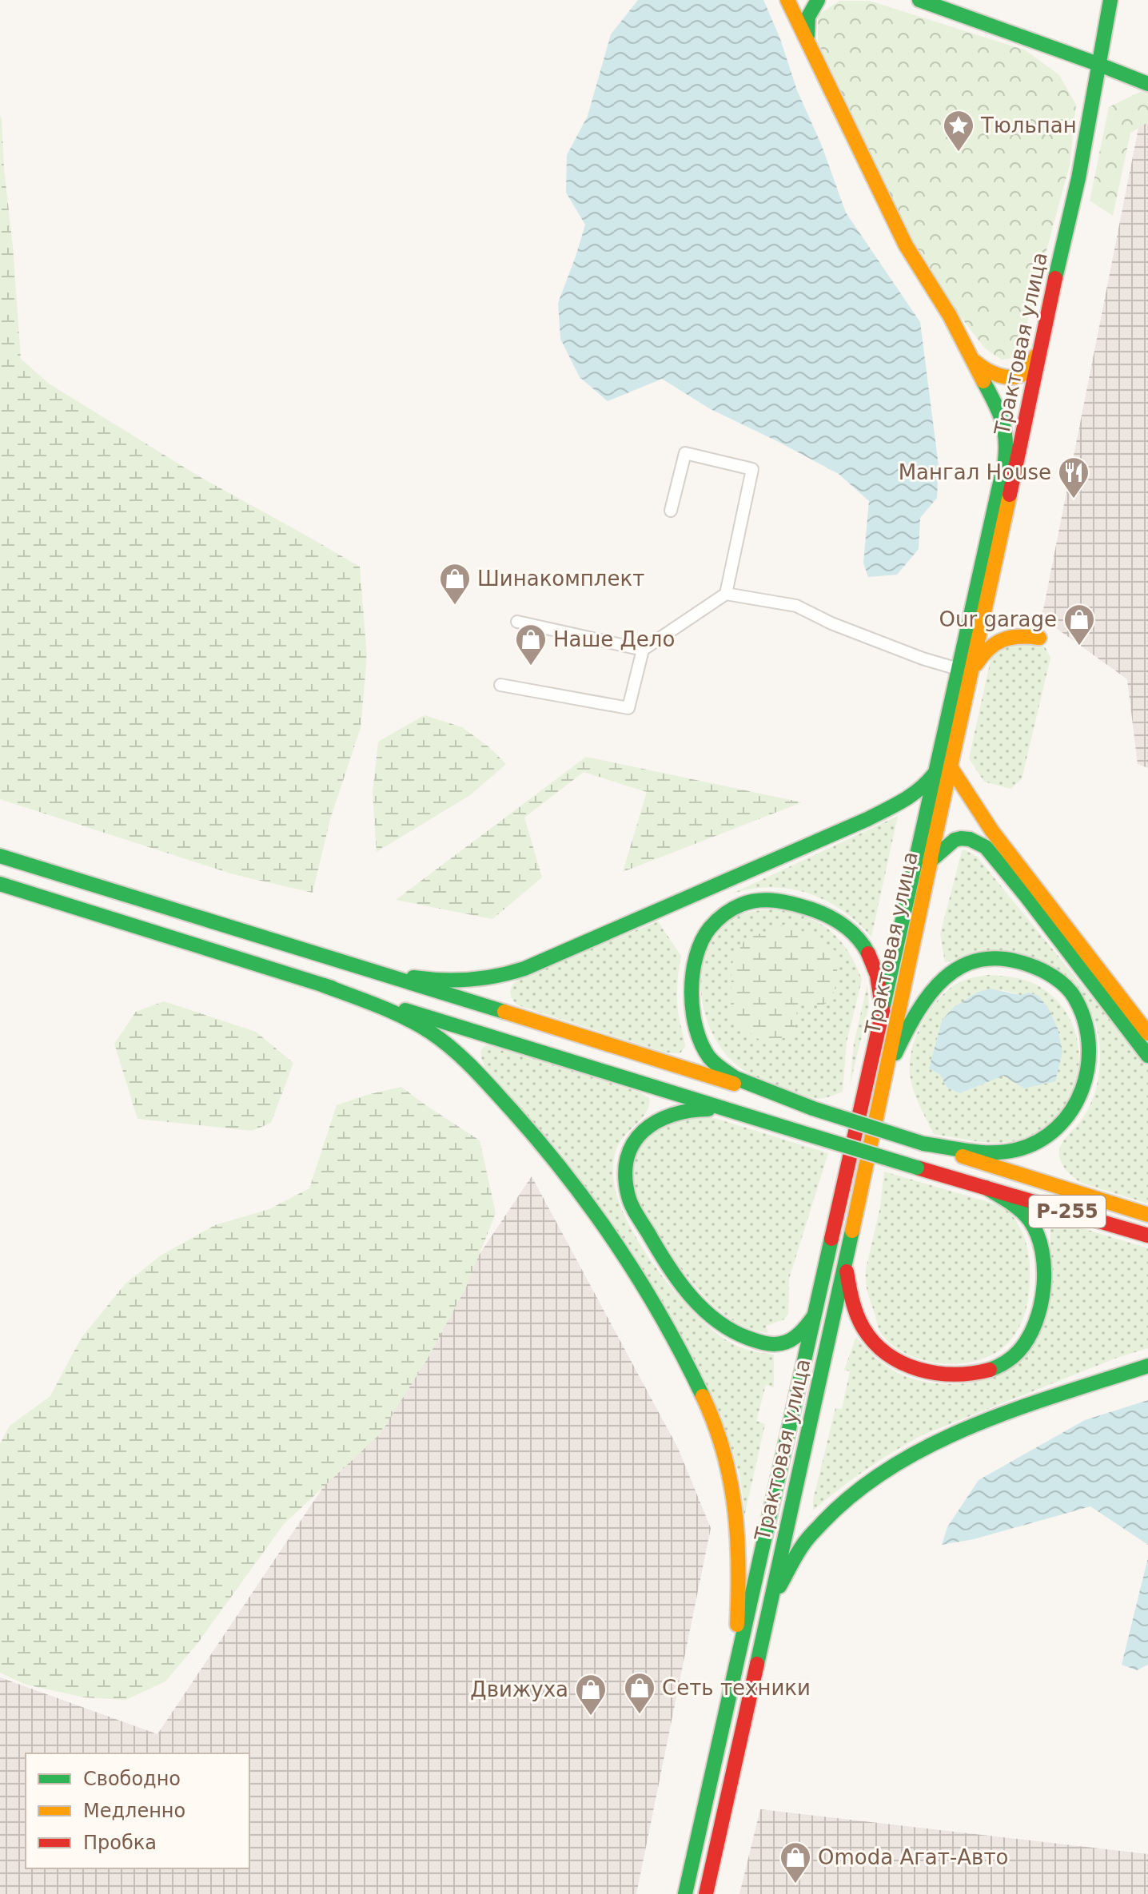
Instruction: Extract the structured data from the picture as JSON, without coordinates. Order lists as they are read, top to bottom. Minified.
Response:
{"streets":{"main road":["Трактовая улица","Р-255"]},"places":{"place":["Тюльпан"],"restaurant":["Мангал House"],"shop":["Шинакомплект","Our garage","Наше Дело","Сеть техники","Движуха","Omoda Агат-Авто"]},"legend":["Свободно","Медленно","Пробка"]}
